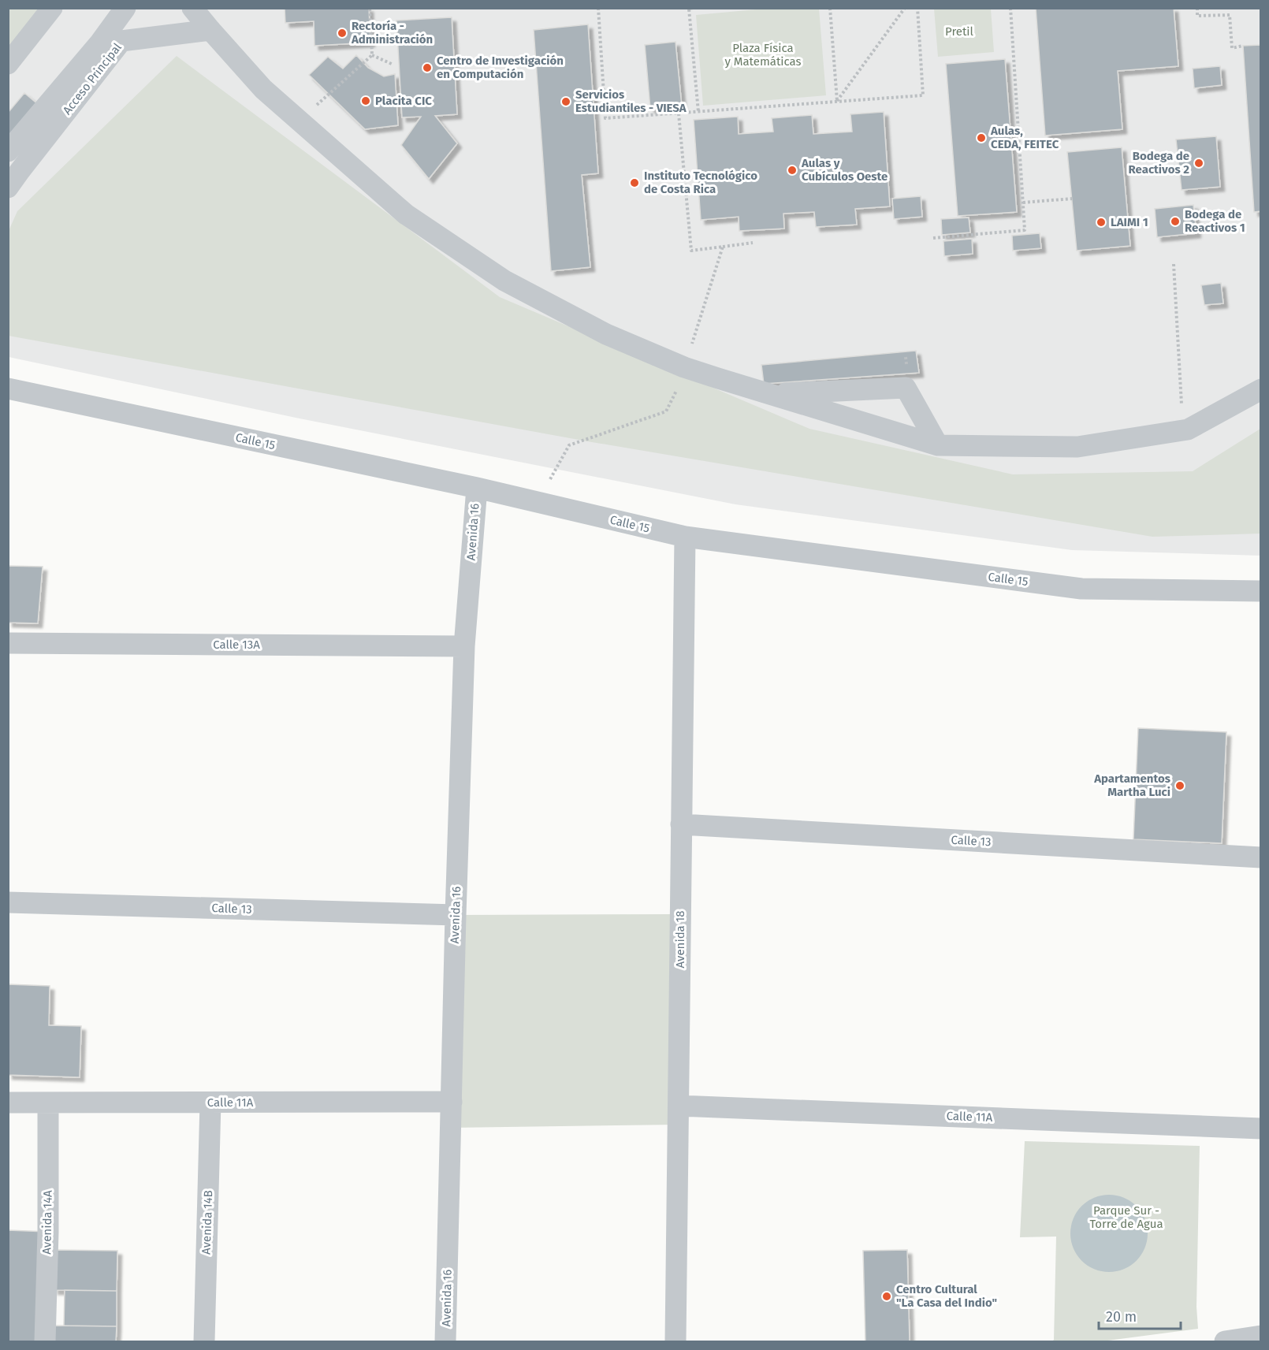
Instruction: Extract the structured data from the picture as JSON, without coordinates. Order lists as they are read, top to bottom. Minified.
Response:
{"streets":{"street":["Acceso Principal","Calle 15","Avenida 16","Calle 13A","Calle 13","Avenida 18","Calle 11A","Avenida 14A","Avenida 14B"]},"crossings":[["Calle 15","Avenida 16"],["Calle 15","Avenida 18"],["Avenida 16","Calle 13A"],["Avenida 16","Calle 13"],["Avenida 16","Calle 11A"],["Calle 13","Avenida 18"],["Avenida 18","Calle 11A"],["Calle 11A","Avenida 14A"],["Calle 11A","Avenida 14B"]],"parks":["Pretil","Plaza Física y Matemáticas","Parque Sur - Torre de Agua"],"places":["Rectoría - Administración","Centro de Investigación en Computación","Placita CIC","Servicios Estudiantiles - VIESA","Aulas, CEDA, FEITEC","Bodega de Reactivos 2","Aulas y Cubículos Oeste","Instituto Tecnológico de Costa Rica","Bodega de Reactivos 1","LAIMI 1","Apartamentos Martha Luci","Centro Cultural \"La Casa del Indio\""],"scale_bar":"20 m"}
